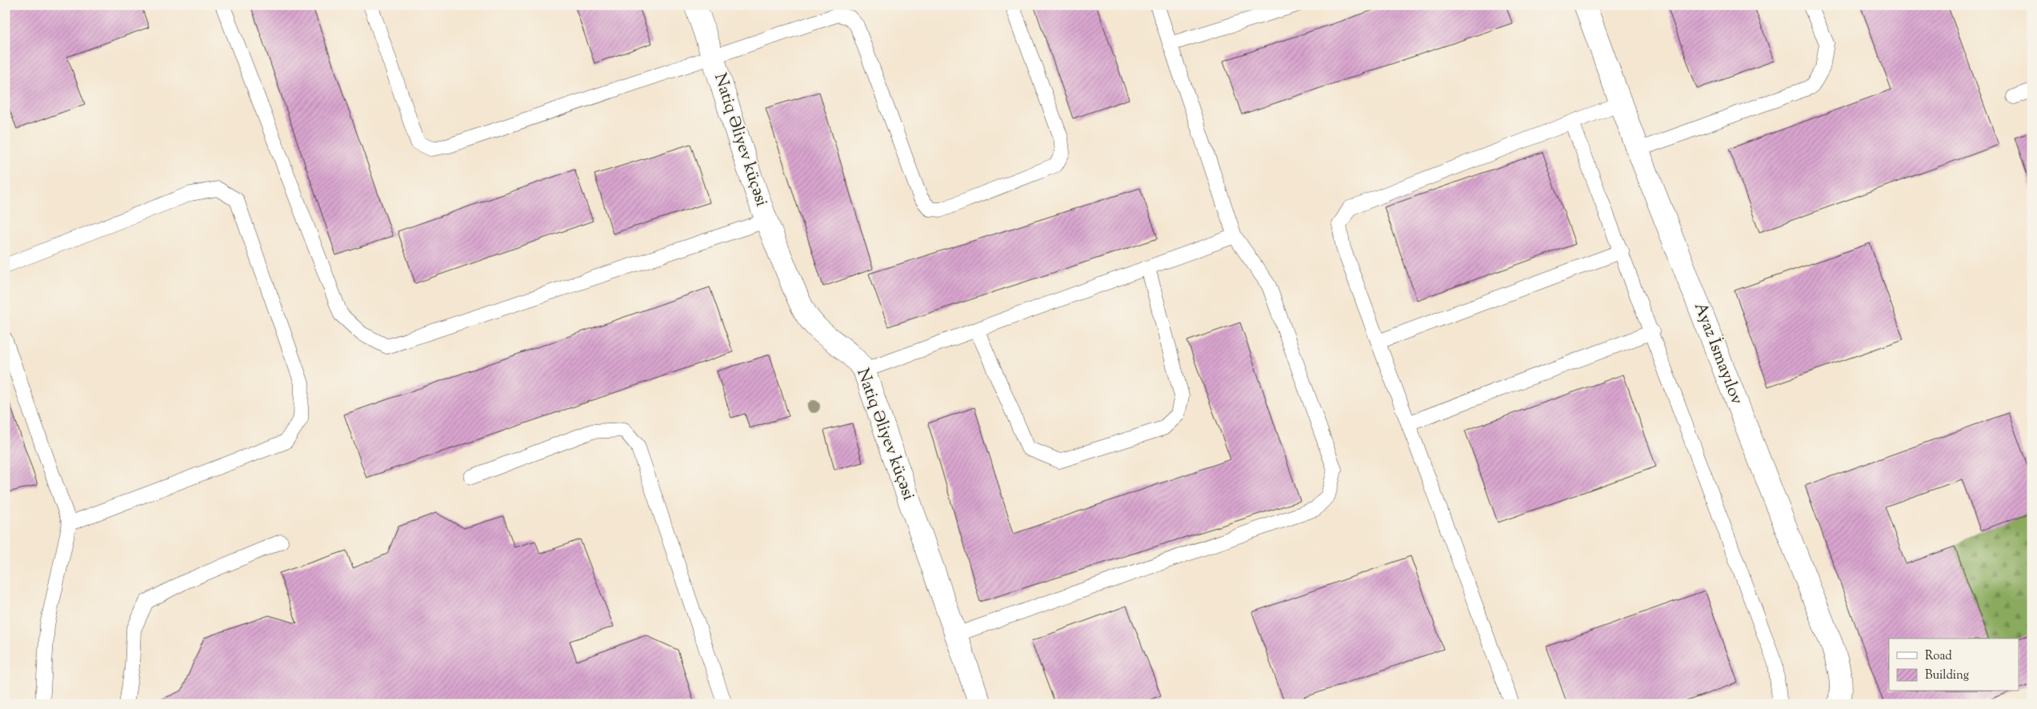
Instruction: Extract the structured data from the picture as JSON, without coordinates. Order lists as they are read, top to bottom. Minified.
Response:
{"streets":{"street":["Natiq Əliyev küçəsi","Ayaz İsmayılov"]},"legend":["Road","Building"]}
